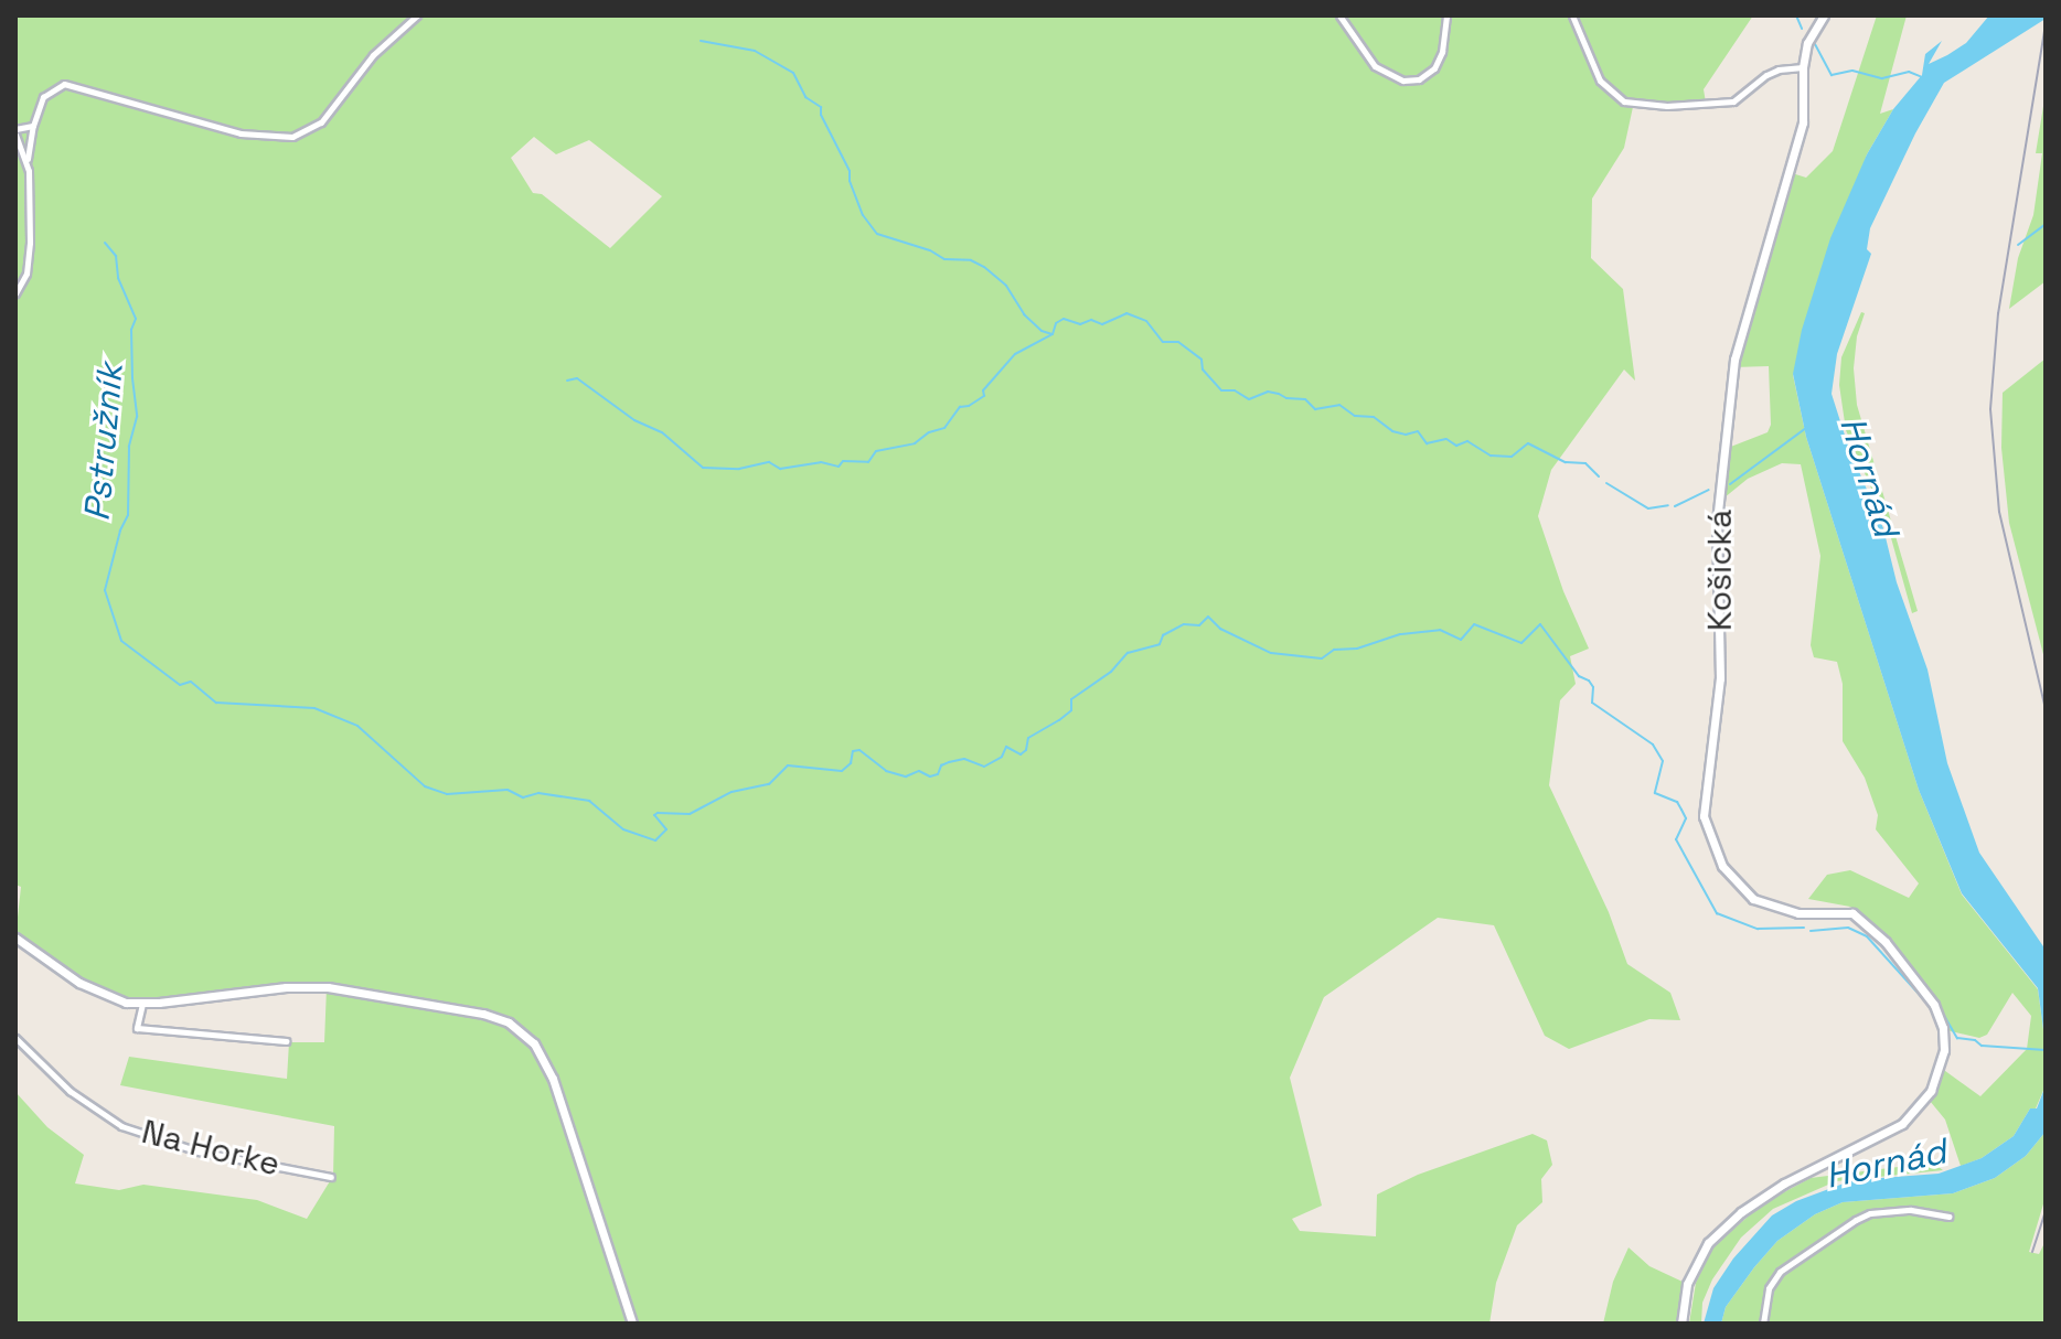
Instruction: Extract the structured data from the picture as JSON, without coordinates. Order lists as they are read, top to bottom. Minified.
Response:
{"streets":{"street":["Košická","Na Horke"]},"water":["Pstružník","Hornád"]}
